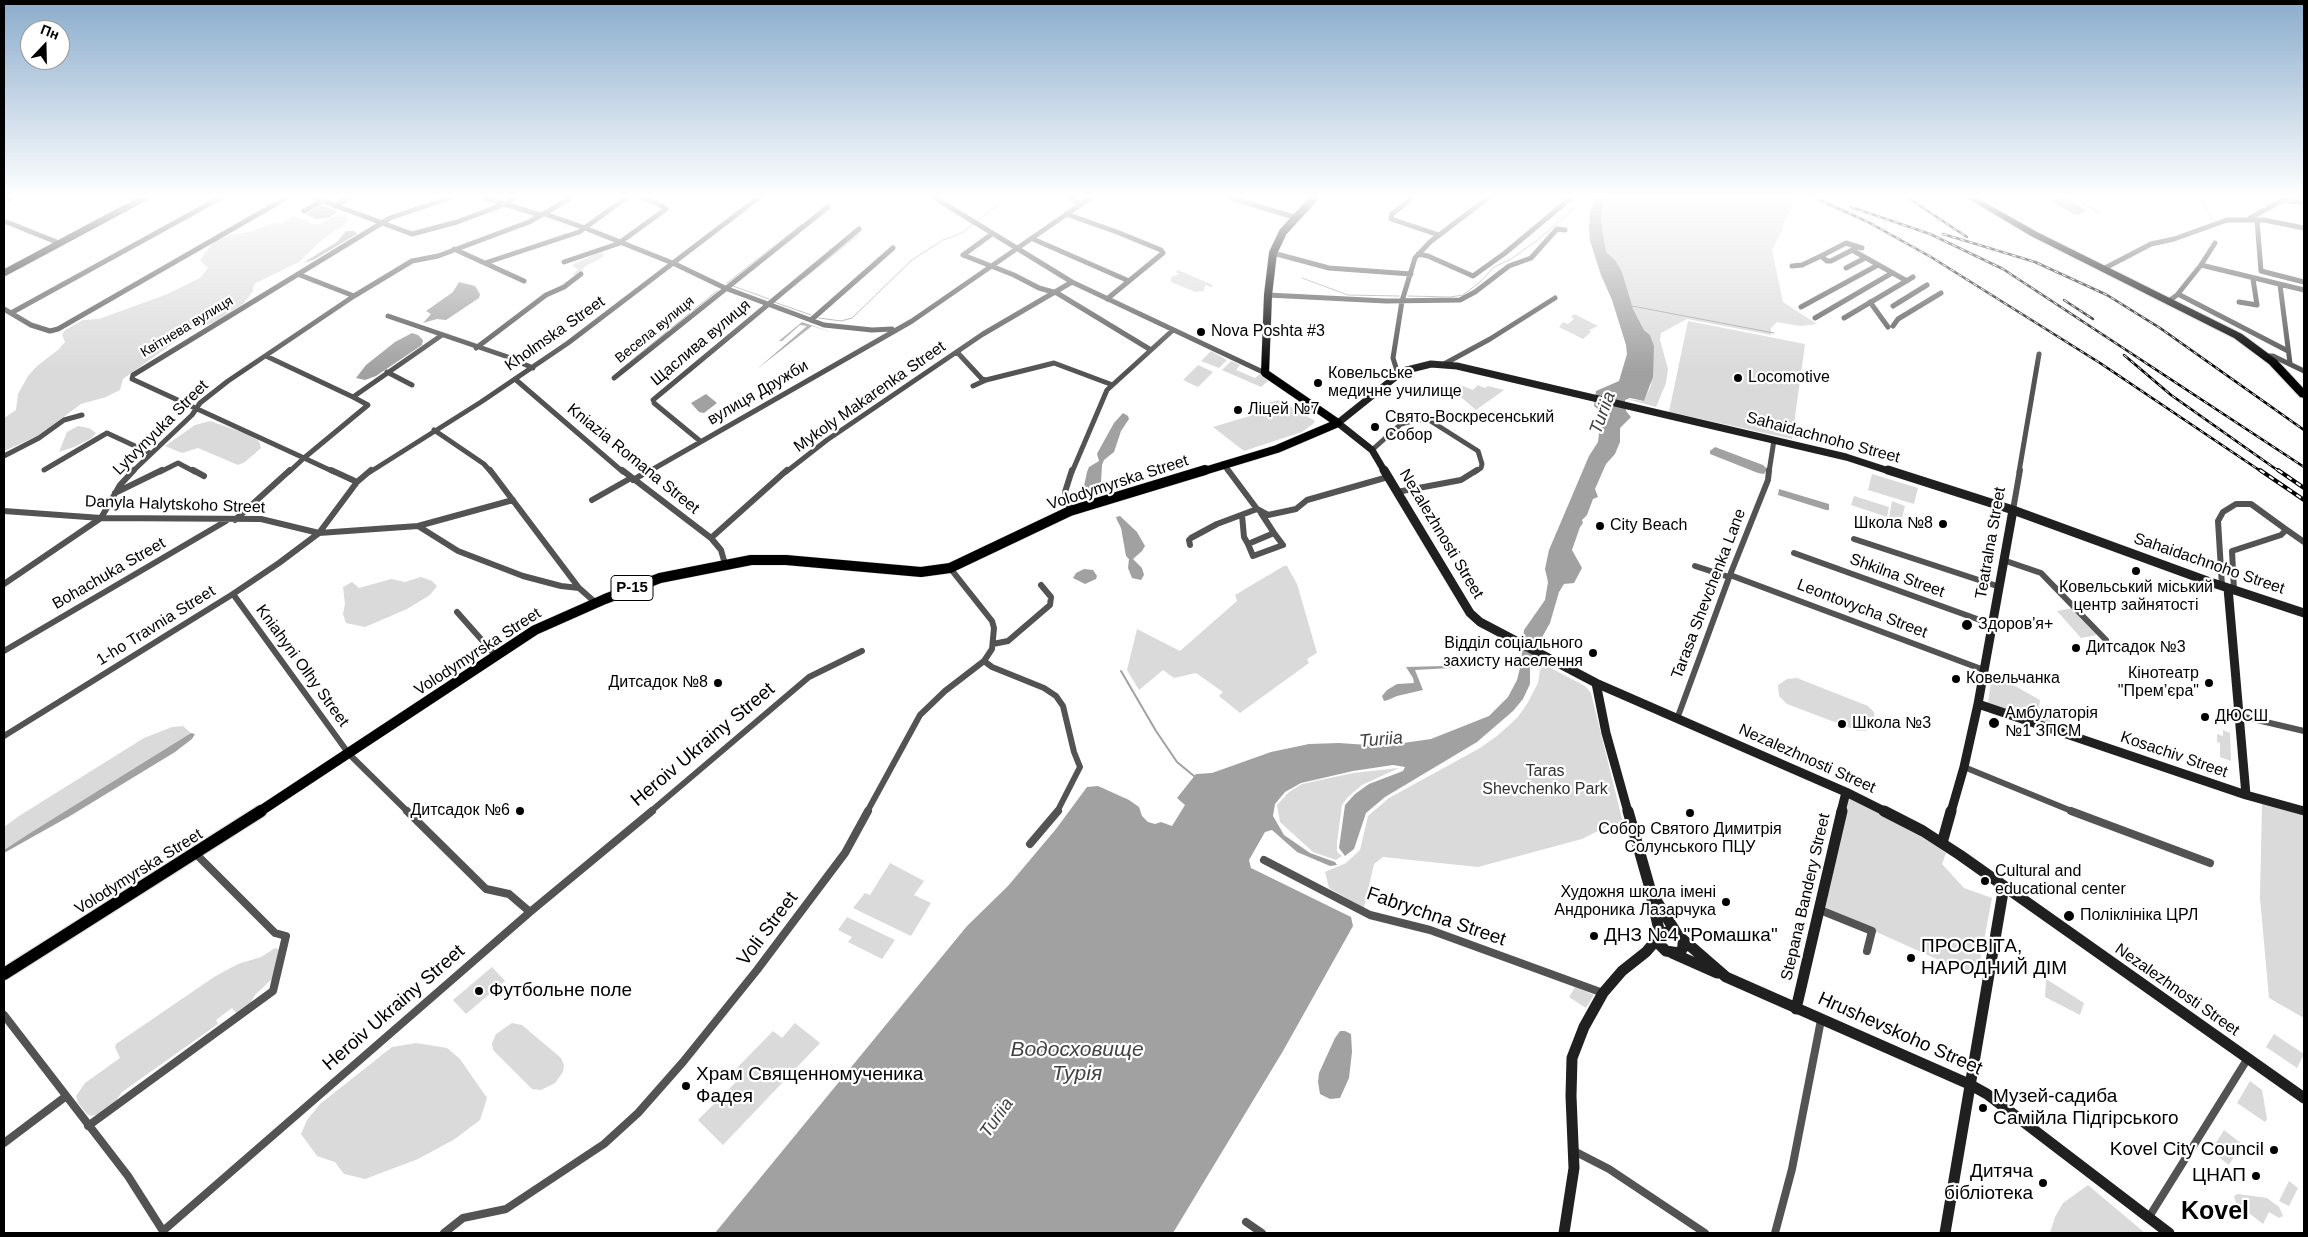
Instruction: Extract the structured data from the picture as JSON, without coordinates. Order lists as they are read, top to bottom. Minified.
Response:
{"streets":{"main road":["Volodymyrska Street","Р-15"],"street":["Квітнева вулиця","Весела вулиця","Kholmska Street","Щаслива вулиця","вулиця Дружби","Mykoly Makarenka Street","Lytvynyuka Street","Sahaidachnoho Street","Kniazia Romana Street","Danyla Halytskoho Street","Nezalezhnosti Street","Teatralna Street","Bohachuka Street","Shkilna Street","Tarasa Shevchenka Lane","Leontovycha Street","1-ho Travnia Street","Kniahyni Olhy Street","Heroiv Ukrainy Street","Kosachiv Street","Stepana Bandery Street","Fabrychna Street","Voli Street","Hrushevskoho Street"]},"crossings":[["Квітнева вулиця","Lytvynyuka Street"],["Kholmska Street","Kniazia Romana Street"],["Kholmska Street","Danyla Halytskoho Street"],["Kholmska Street","1-ho Travnia Street"],["Щаслива вулиця","вулиця Дружби"],["вулиця Дружби","Kniazia Romana Street"],["Mykoly Makarenka Street","Kniazia Romana Street"],["Lytvynyuka Street","Danyla Halytskoho Street"],["Sahaidachnoho Street","Volodymyrska Street"],["Sahaidachnoho Street","Nezalezhnosti Street"],["Sahaidachnoho Street","Teatralna Street"],["Sahaidachnoho Street","Tarasa Shevchenka Lane"],["Kniazia Romana Street","Volodymyrska Street"],["Volodymyrska Street","Nezalezhnosti Street"],["Volodymyrska Street","Kniahyni Olhy Street"],["Danyla Halytskoho Street","Bohachuka Street"],["Danyla Halytskoho Street","1-ho Travnia Street"],["Nezalezhnosti Street","Teatralna Street"],["Nezalezhnosti Street","Tarasa Shevchenka Lane"],["Nezalezhnosti Street","Stepana Bandery Street"],["Teatralna Street","Shkilna Street"],["Teatralna Street","Leontovycha Street"],["Teatralna Street","Kosachiv Street"],["Tarasa Shevchenka Lane","Leontovycha Street"],["1-ho Travnia Street","Kniahyni Olhy Street"],["Kniahyni Olhy Street","Heroiv Ukrainy Street"],["Stepana Bandery Street","Hrushevskoho Street"]],"districts":["Kovel"],"water":["Turiia","Водосховище Турія"],"parks":["Taras Shevchenko Park"],"places":["Nova Poshta #3","Locomotive","Ковельське медичне училище","Ліцей №7","Свято-Воскресенський Собор","Школа №8","City Beach","Ковельський міський центр зайнятості","Здоров'я+","Дитсадок №3","Відділ соціального захисту населення","Ковельчанка","Дитсадок №8","Кінотеатр \"Прем’єра\"","ДЮСШ","Амбулаторія №1 ЗПСМ","Школа №3","Дитсадок №6","Собор Святого Димитрія Солунського ПЦУ","Cultural and educational center","Художня школа імені Андроника Лазарчука","Поліклініка ЦРЛ","ДНЗ №4 \"Ромашка\"","ПРОСВІТА, НАРОДНИЙ ДІМ","Футбольне поле","Храм Священномученика Фадея","Музей-садиба Самійла Підгірського","Kovel City Council","ЦНАП","Дитяча бібліотека"],"north":"top"}
